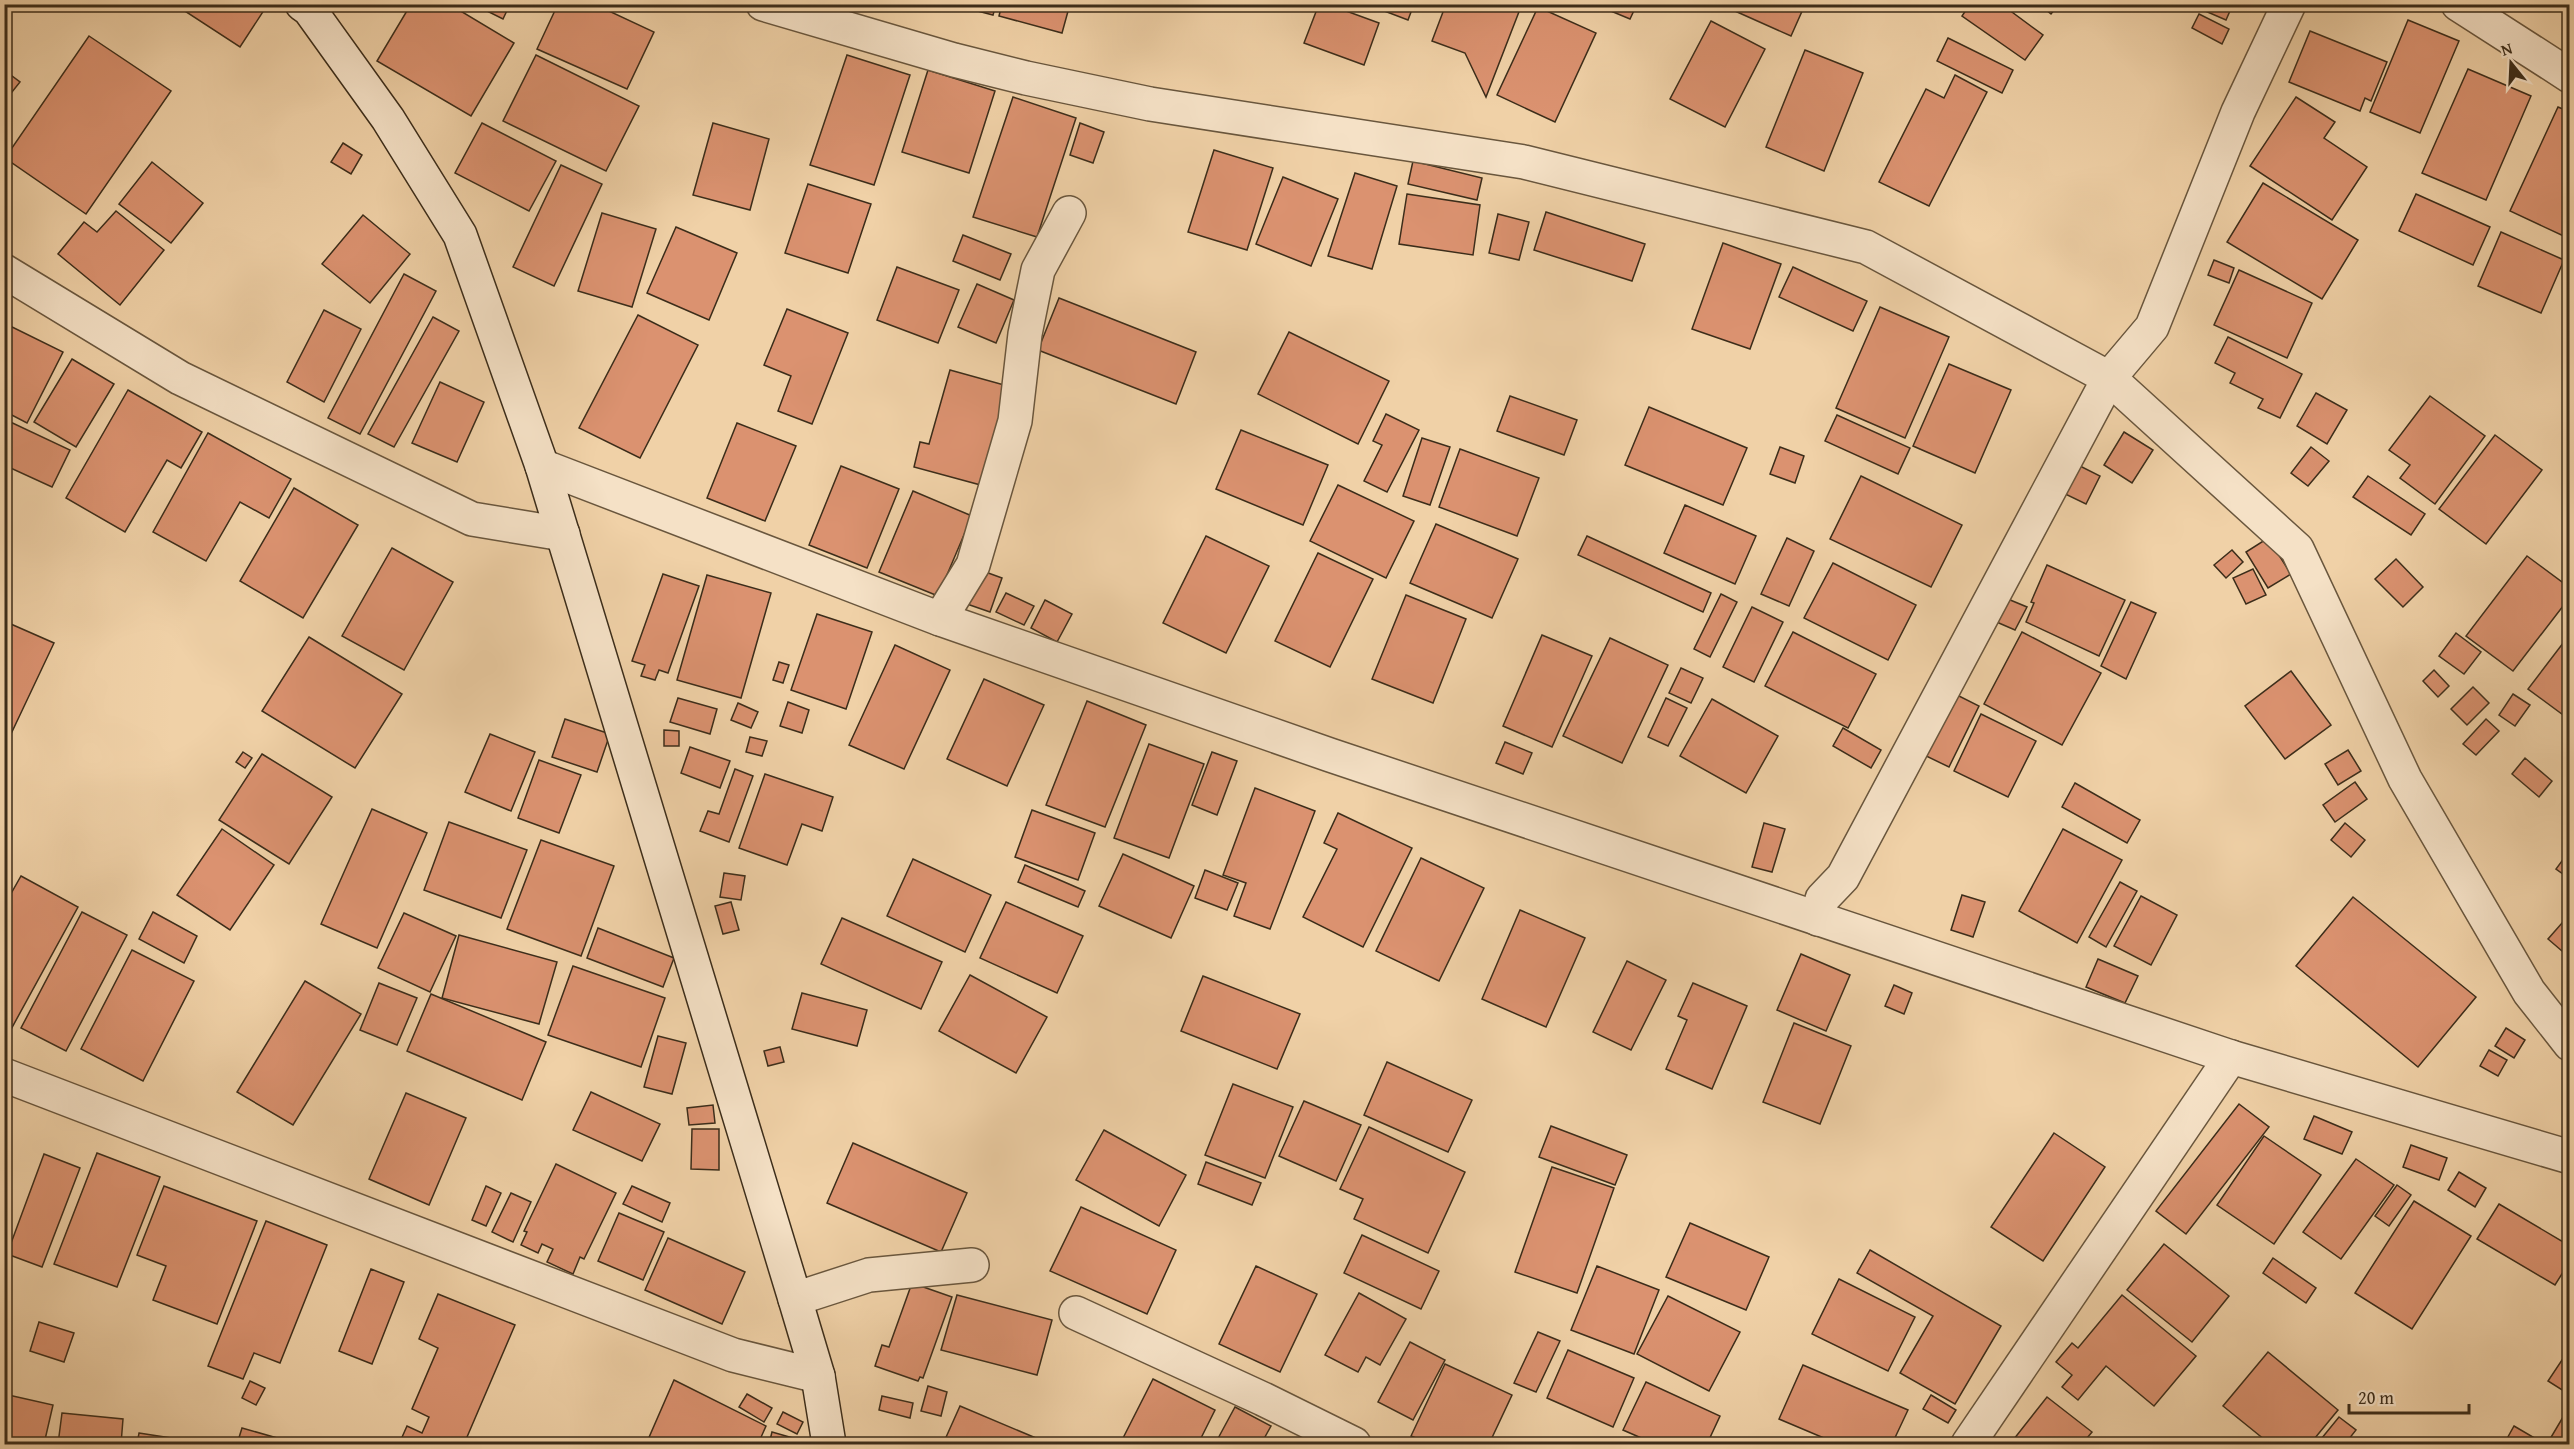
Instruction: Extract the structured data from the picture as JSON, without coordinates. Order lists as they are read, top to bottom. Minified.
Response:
{"scale_bar":"20 m","north":"top"}
